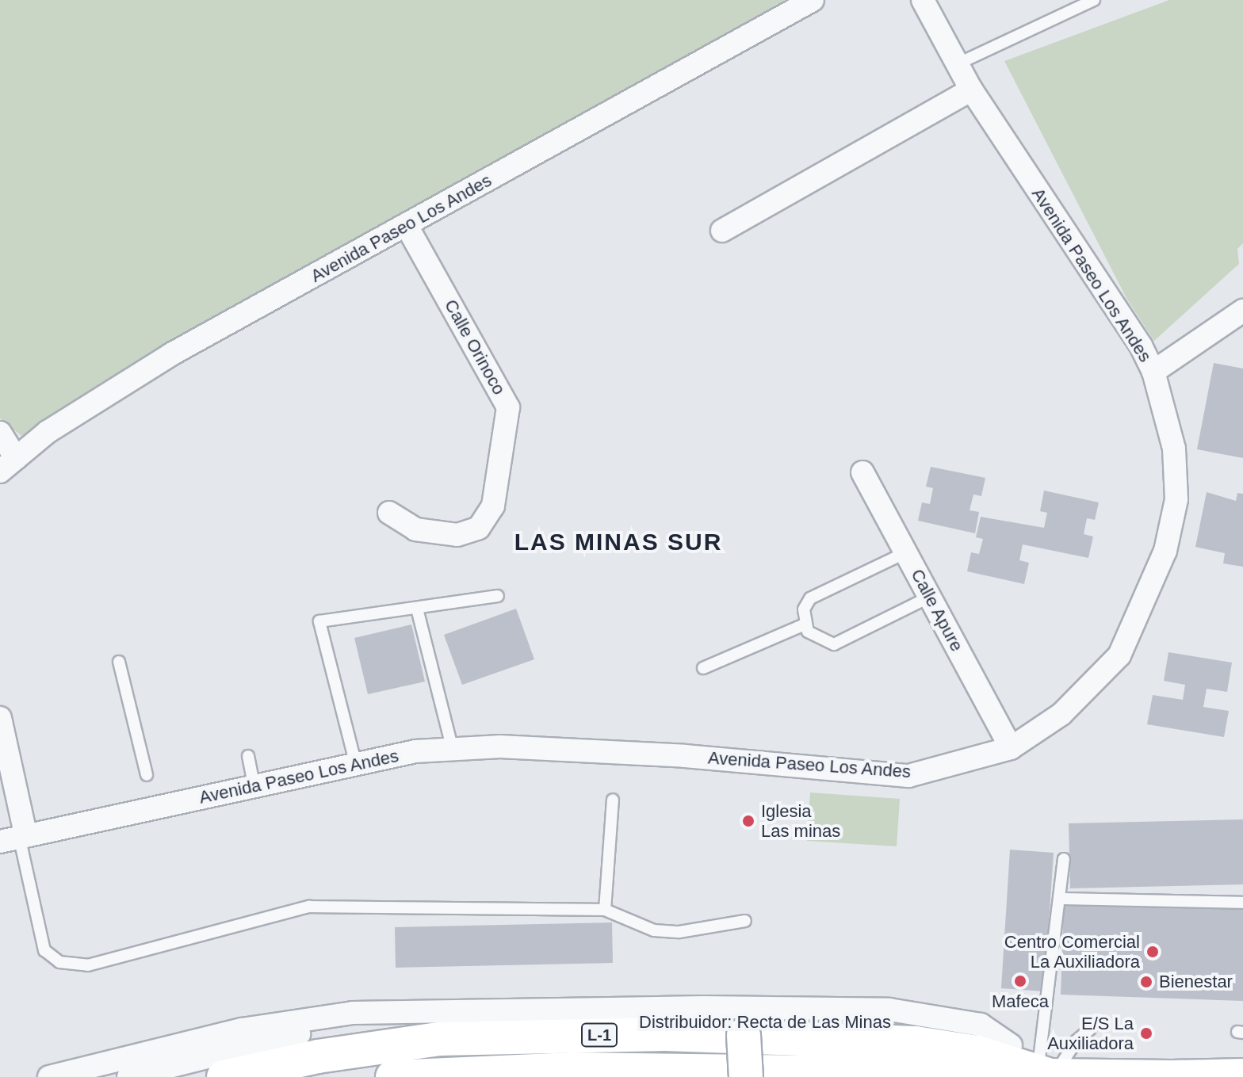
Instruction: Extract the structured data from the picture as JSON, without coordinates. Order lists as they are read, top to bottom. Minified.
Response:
{"streets":{"main road":["L-1"],"street":["Avenida Paseo Los Andes","Calle Orinoco","Calle Apure","Distribuidor: Recta de Las Minas"]},"crossings":[["Avenida Paseo Los Andes","Calle Orinoco"],["Avenida Paseo Los Andes","Calle Apure"],["Distribuidor: Recta de Las Minas","L-1"]],"districts":["LAS MINAS SUR"],"places":["Iglesia Las minas","Centro Comercial La Auxiliadora","Mafeca","Bienestar","E/S La Auxiliadora"]}
